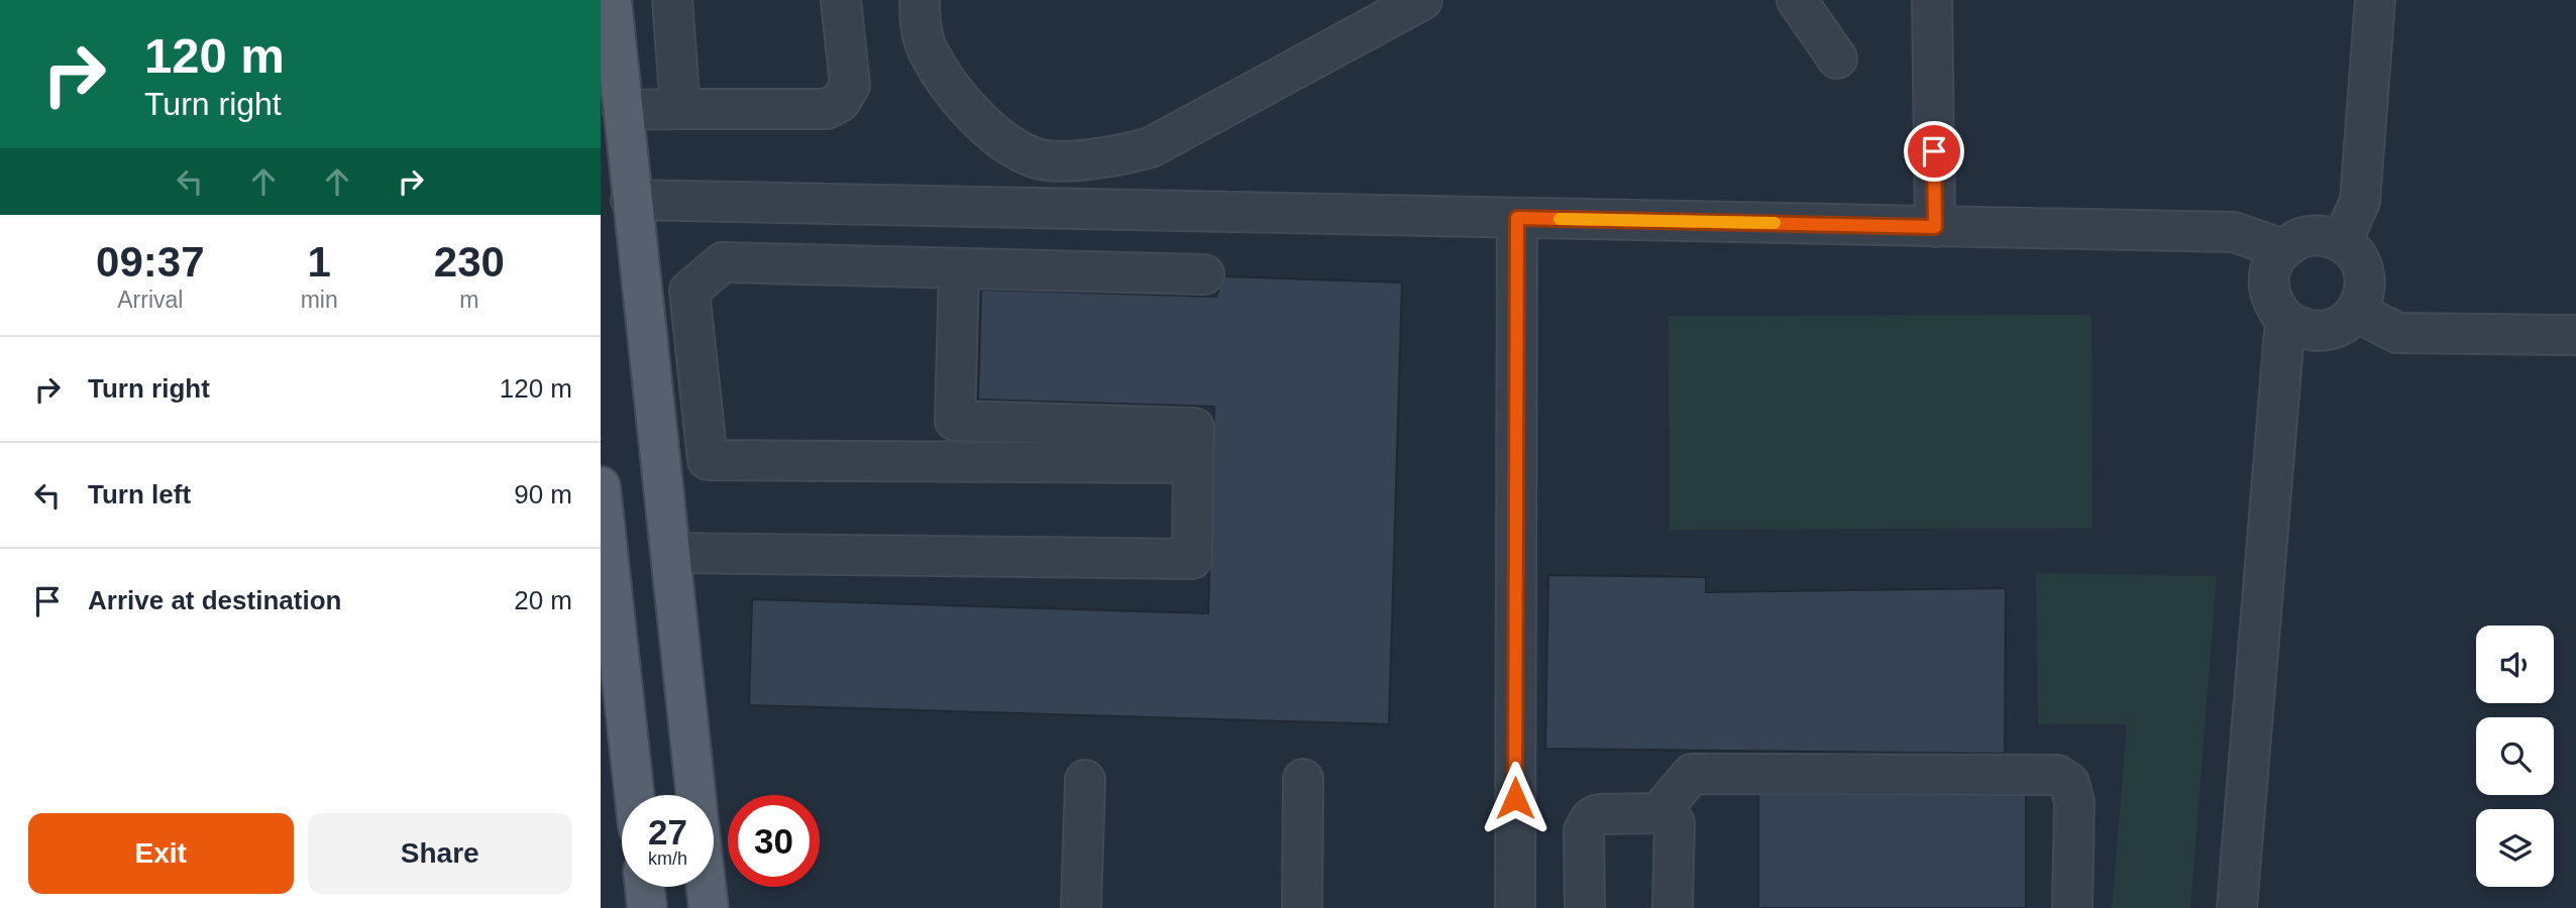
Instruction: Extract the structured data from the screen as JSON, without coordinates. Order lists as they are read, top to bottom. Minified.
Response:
{"page":{"turn":["120 m","Turn right"],"eta":["09:37","Arrival","1","min","230","m"],"list":[{"name":"Turn right","value":"120 m"},{"name":"Turn left","value":"90 m"},{"name":"Arrive at destination","value":"20 m"}],"speed":"27 km/h","limit":"30","buttons":["Exit","Share"]}}
